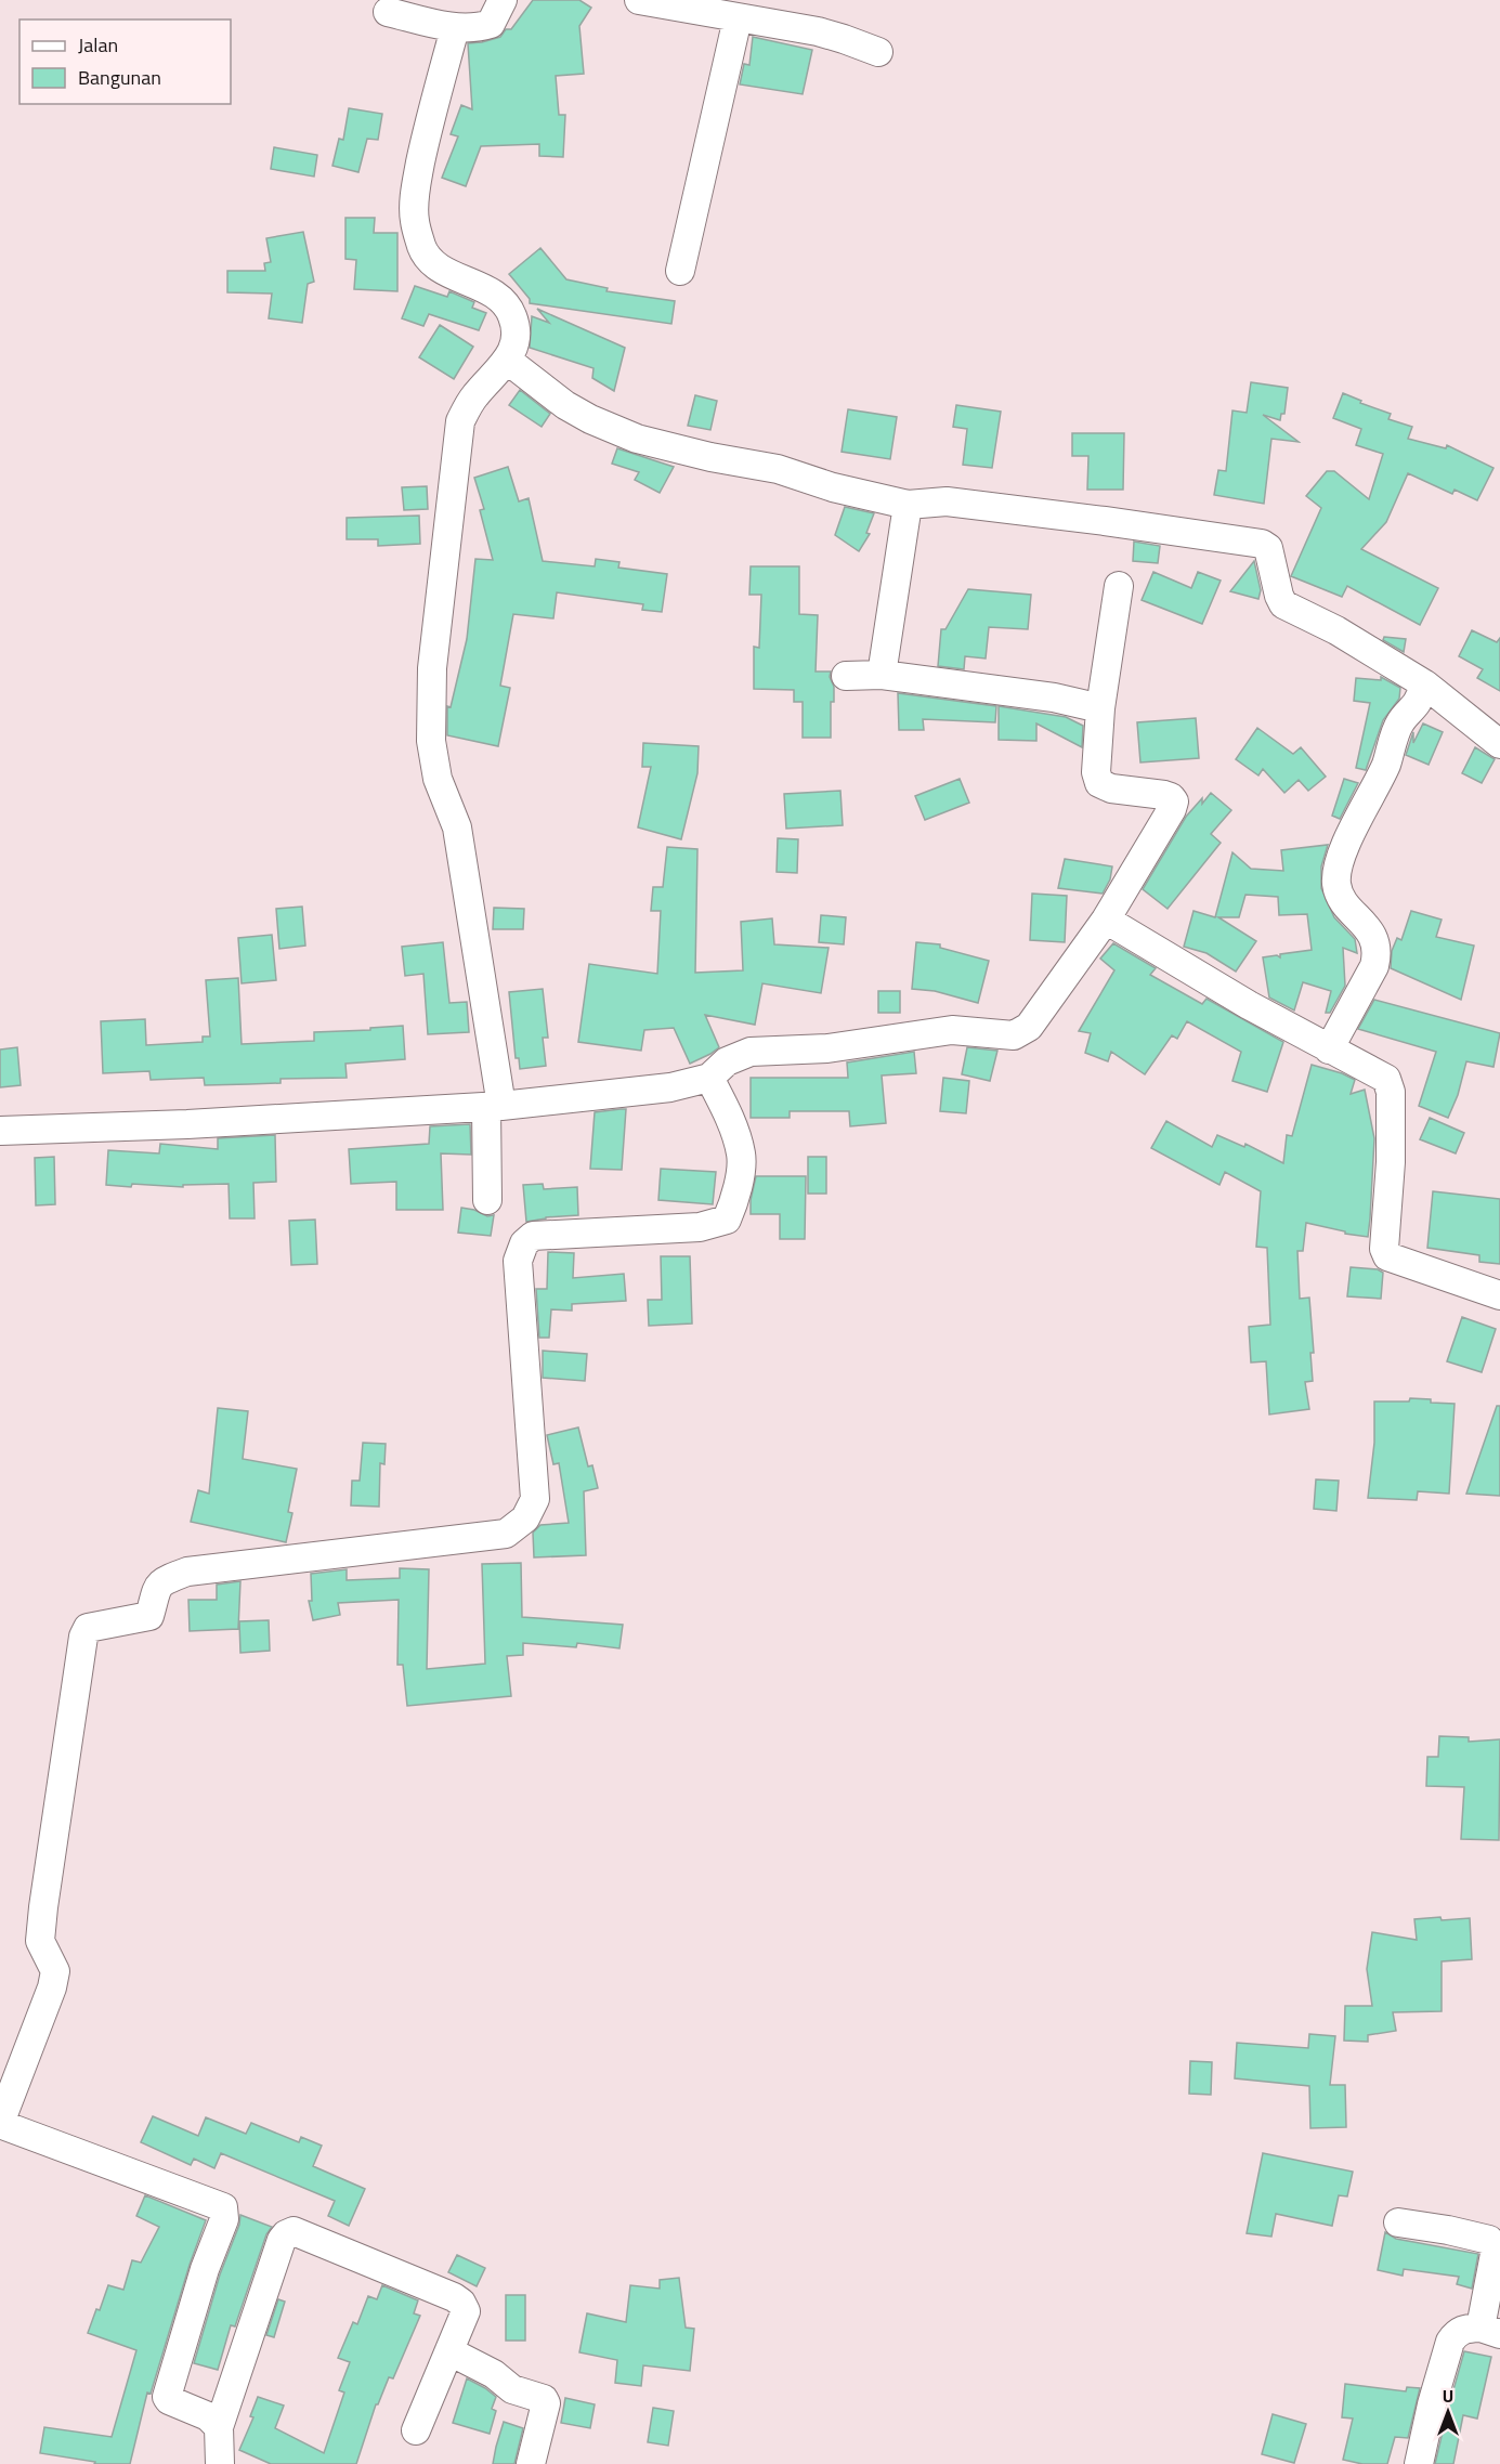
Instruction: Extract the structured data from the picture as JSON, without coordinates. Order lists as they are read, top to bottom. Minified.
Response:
{"legend":["Jalan","Bangunan"],"north":"top"}
